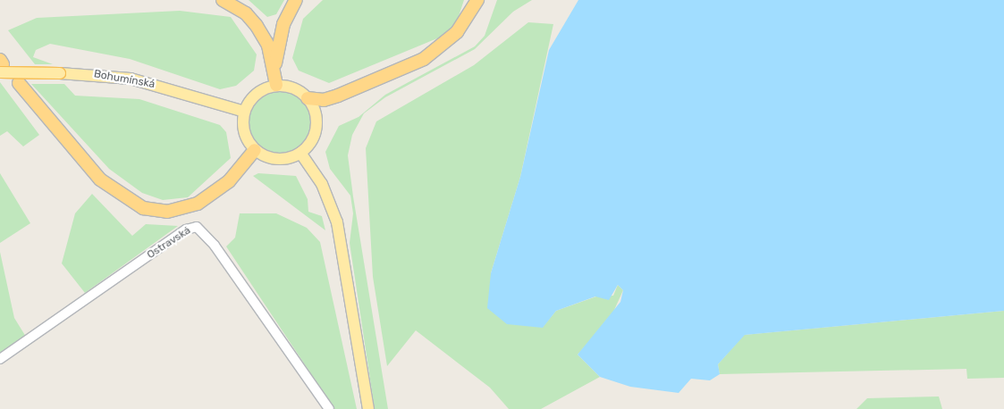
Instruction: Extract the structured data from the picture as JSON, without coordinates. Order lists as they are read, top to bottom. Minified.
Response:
{"streets":{"main road":["Bohumínská"],"street":["Ostravská"]}}
